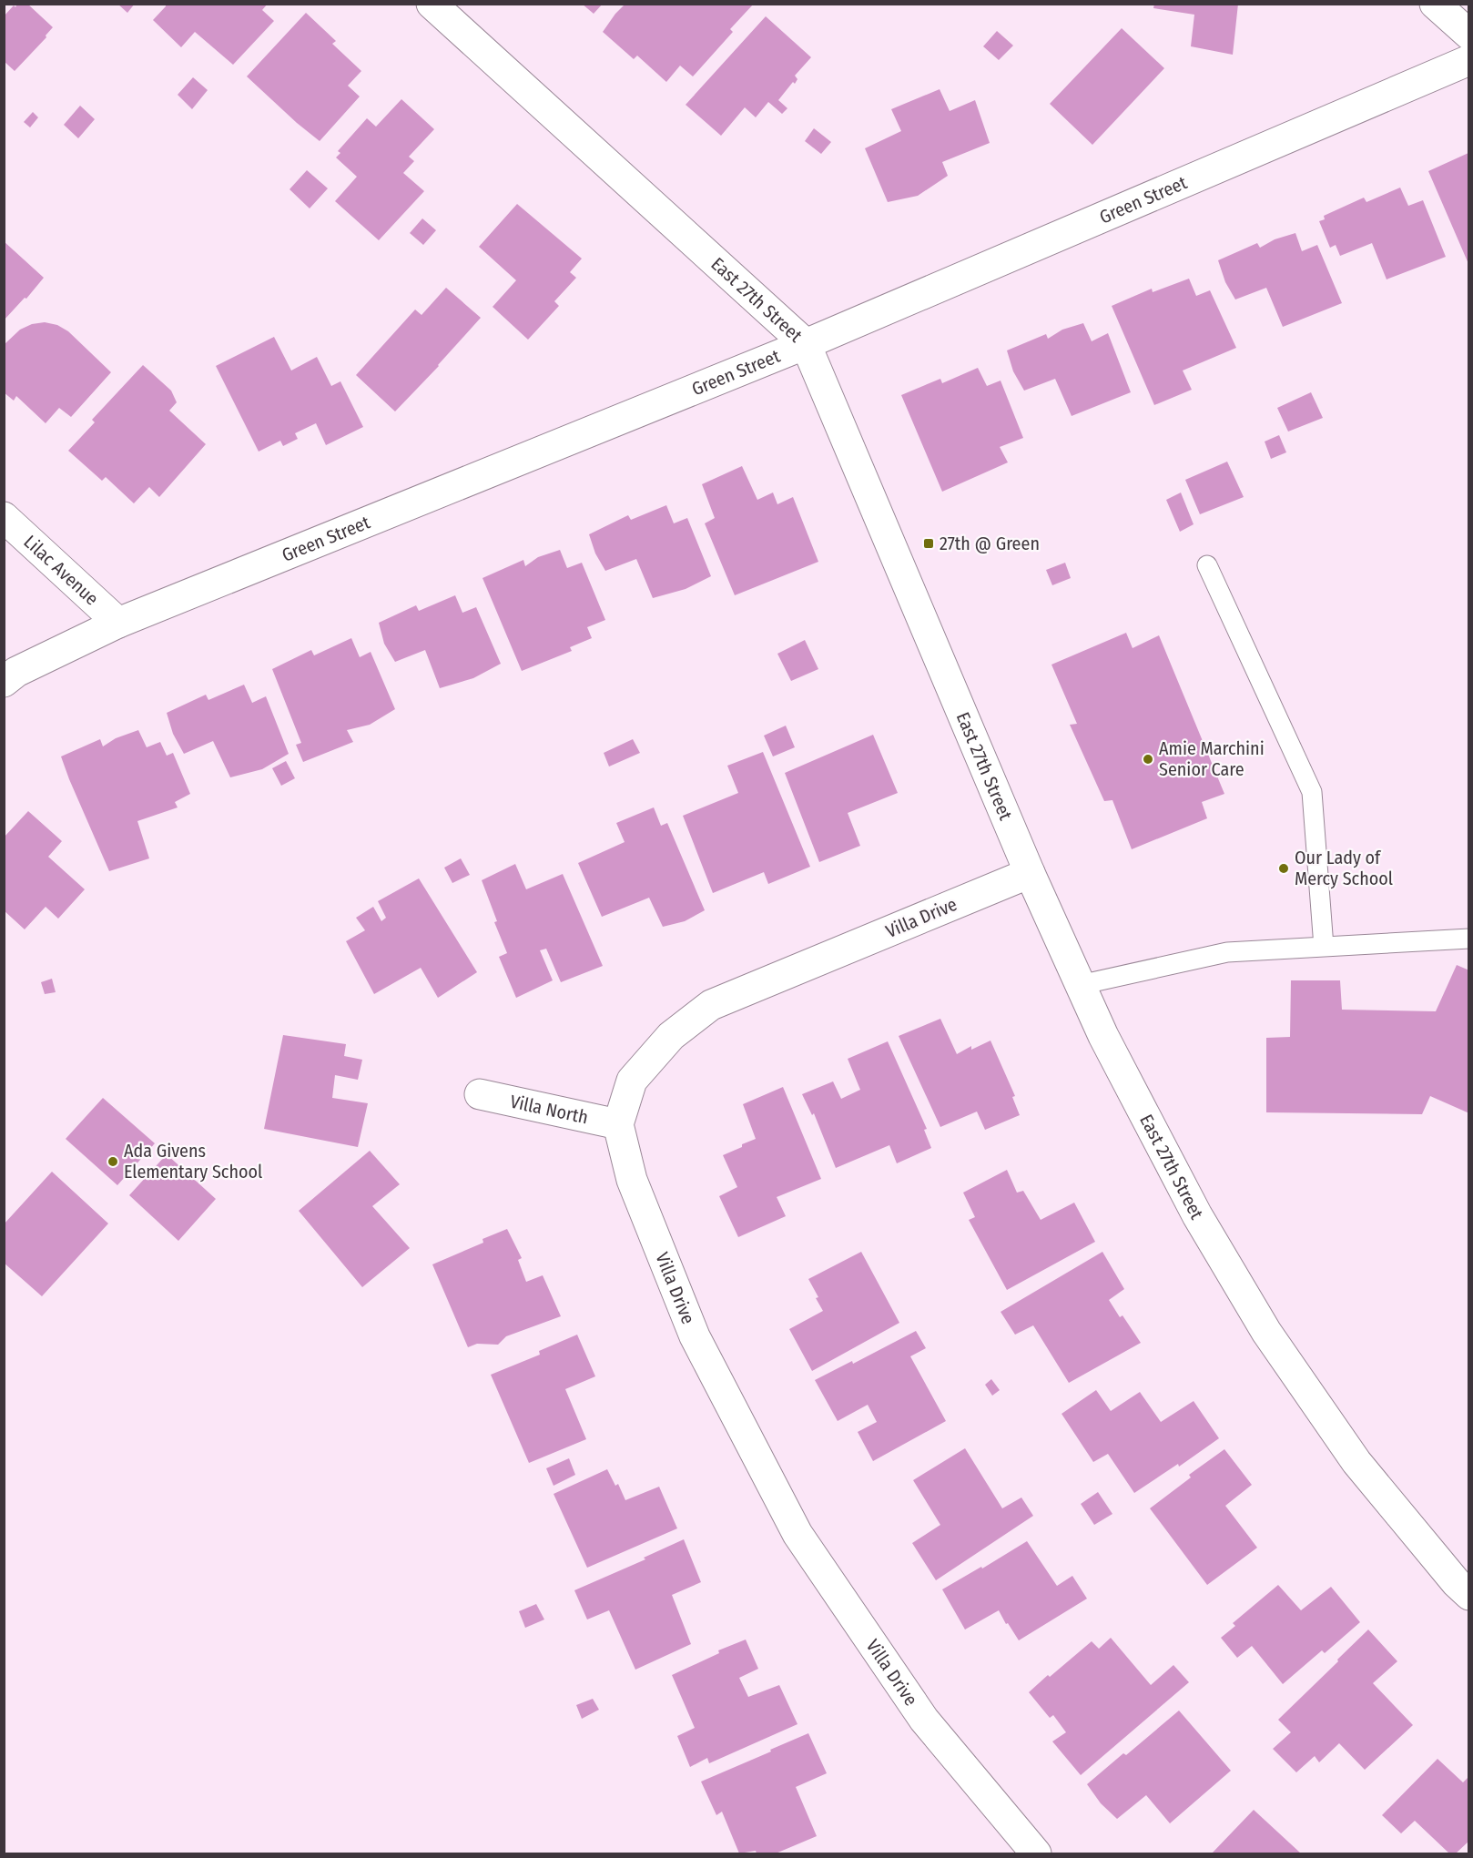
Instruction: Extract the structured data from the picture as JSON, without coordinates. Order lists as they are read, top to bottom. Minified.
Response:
{"streets":{"street":["Green Street","East 27th Street","Lilac Avenue","Villa Drive","Villa North"]},"crossings":[["Green Street","East 27th Street"],["Green Street","Lilac Avenue"],["East 27th Street","Villa Drive"],["Villa Drive","Villa North"]],"places":{"transit":["27th @ Green"],"other":["Amie Marchini Senior Care","Our Lady of Mercy School","Ada Givens Elementary School"]}}
